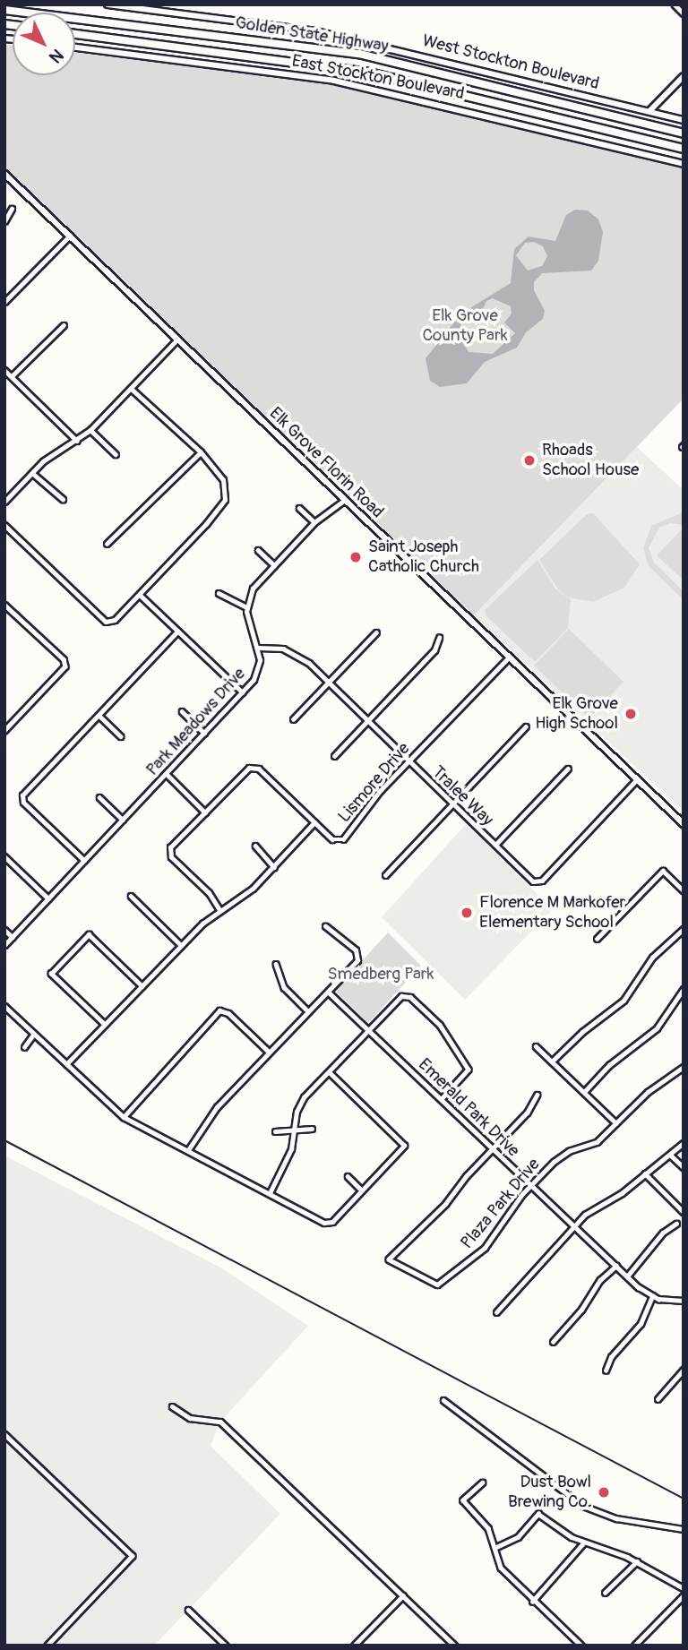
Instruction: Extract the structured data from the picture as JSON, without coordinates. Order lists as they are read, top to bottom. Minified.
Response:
{"streets":{"highway":["Golden State Highway"],"main road":["West Stockton Boulevard","East Stockton Boulevard","Elk Grove Florin Road"],"street":["Park Meadows Drive","Lismore Drive","Tralee Way","Emerald Park Drive","Plaza Park Drive"]},"crossings":[["Elk Grove Florin Road","Lismore Drive"],["Elk Grove Florin Road","Tralee Way"],["Park Meadows Drive","Tralee Way"],["Lismore Drive","Tralee Way"],["Emerald Park Drive","Plaza Park Drive"]],"parks":["Elk Grove County Park","Smedberg Park"],"places":["Rhoads School House","Saint Joseph Catholic Church","Elk Grove High School","Florence M Markofer Elementary School","Dust Bowl Brewing Co."],"north":"bottom right"}
